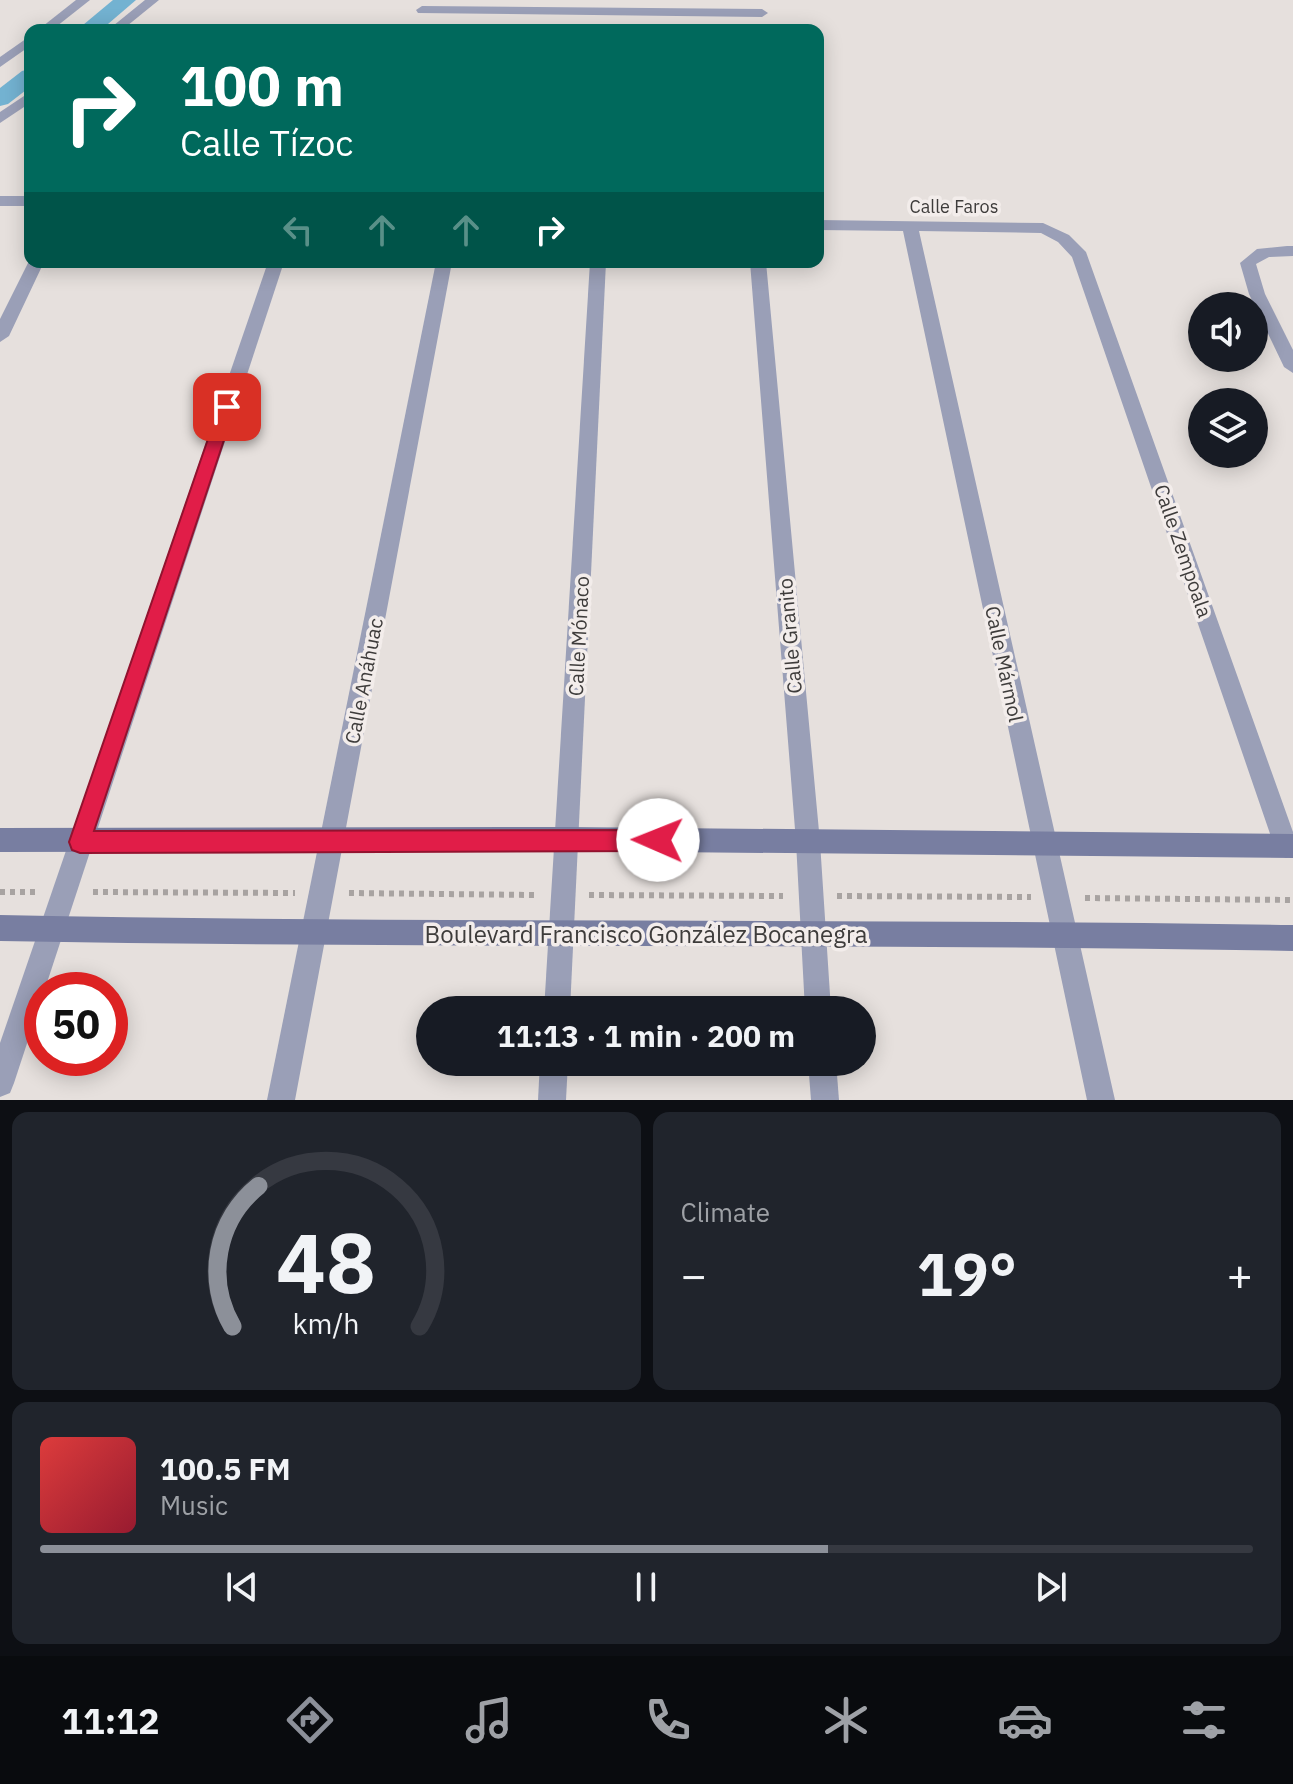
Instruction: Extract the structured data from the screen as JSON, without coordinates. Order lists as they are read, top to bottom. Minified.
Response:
{"streets":{"main road":["Boulevard Francisco González Bocanegra"],"street":["Calle Faros","Calle Zempoala","Calle Mónaco","Calle Granito","Calle Mármol","Calle Anáhuac"]},"crossings":[["Calle Faros","Calle Zempoala"],["Calle Faros","Calle Mármol"],["Calle Mónaco","Boulevard Francisco González Bocanegra"],["Calle Granito","Boulevard Francisco González Bocanegra"],["Calle Mármol","Boulevard Francisco González Bocanegra"],["Calle Anáhuac","Boulevard Francisco González Bocanegra"]],"page":{"turn":["100 m","Calle Tízoc"],"limit":"50","trip":"11:13 · 1 min · 200 m","tile":"Climate","heat":["−","19°","+"],"song":["100.5 FM","Music"],"tabs":"11:12","gauge":["48","km/h"]}}
